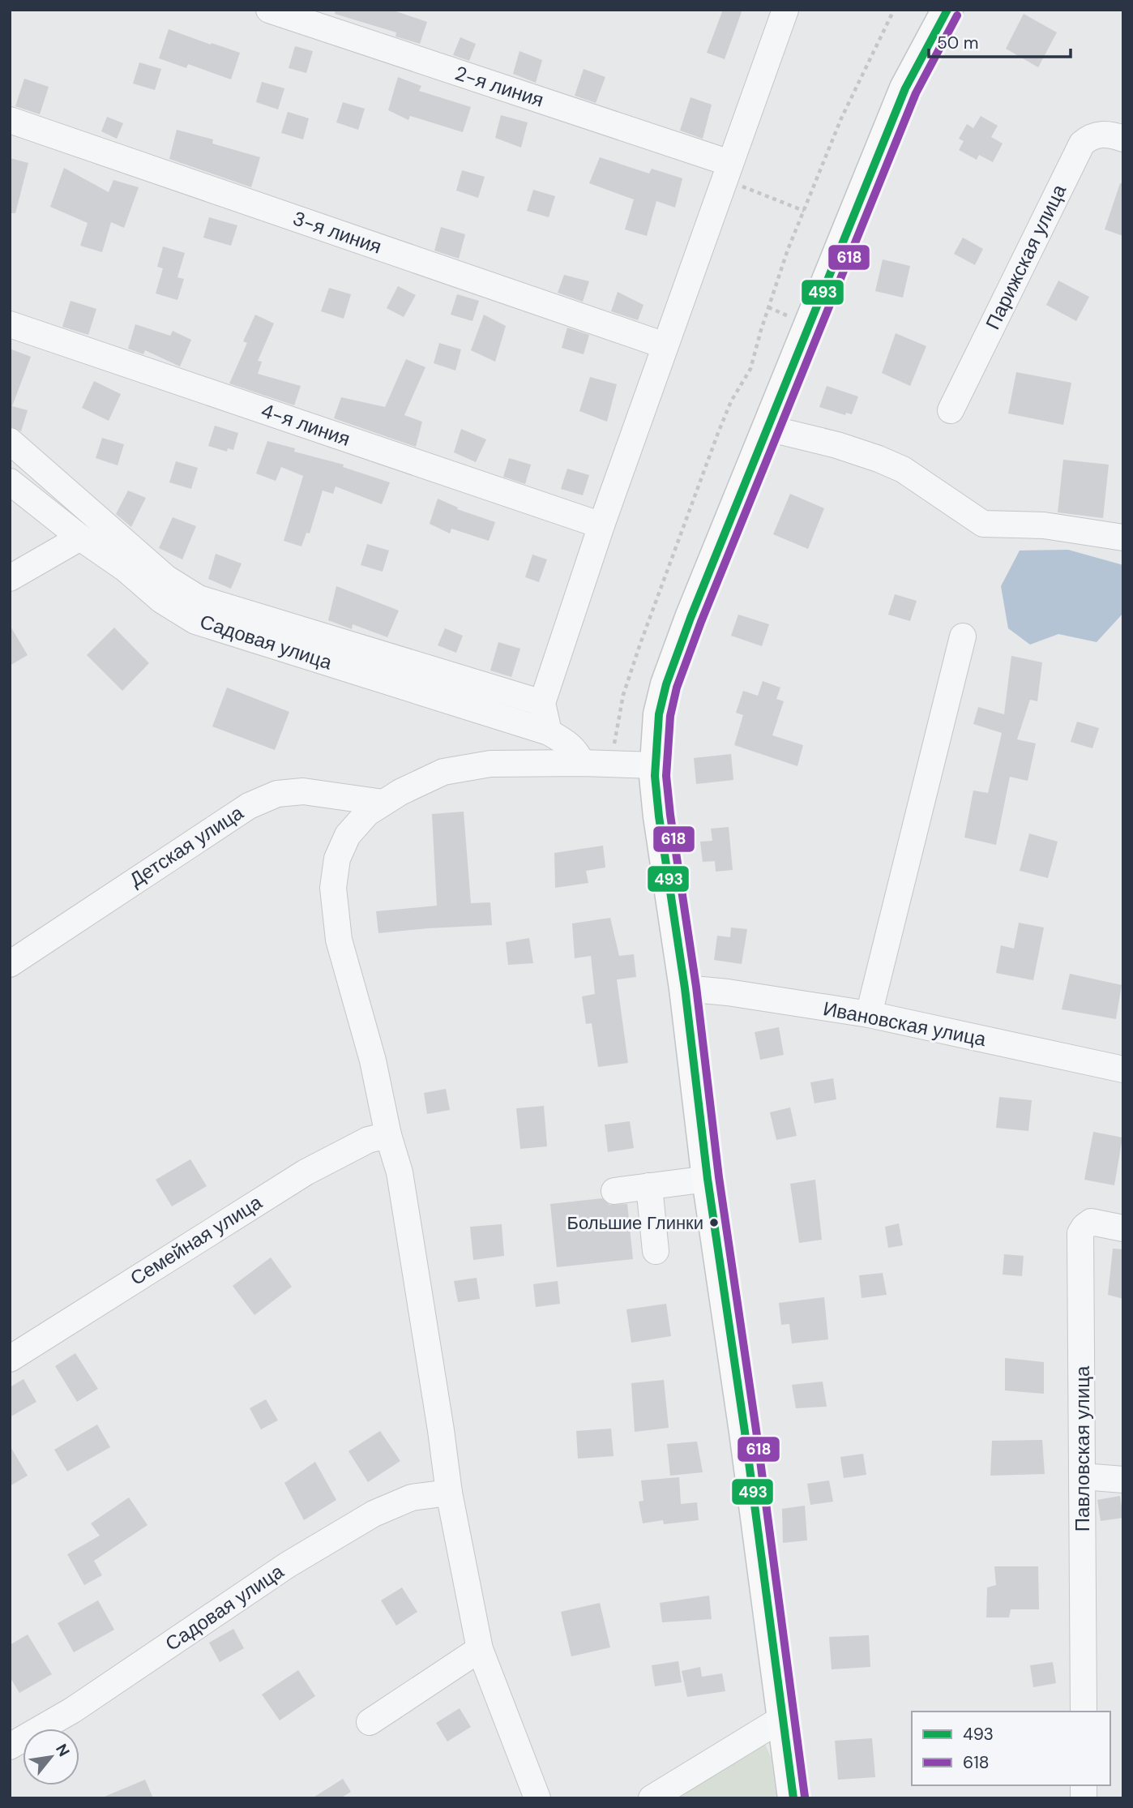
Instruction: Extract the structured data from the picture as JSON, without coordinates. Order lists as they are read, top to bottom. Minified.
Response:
{"streets":{"street":["2-я линия","3-я линия","Парижская улица","4-я линия","Садовая улица","Детская улица","Ивановская улица","Семейная улица","Павловская улица"]},"places":["Большие Глинки"],"lines":["transit line 493","transit line 618"],"legend":["493","618"],"scale_bar":"50 m","north":"top right"}
